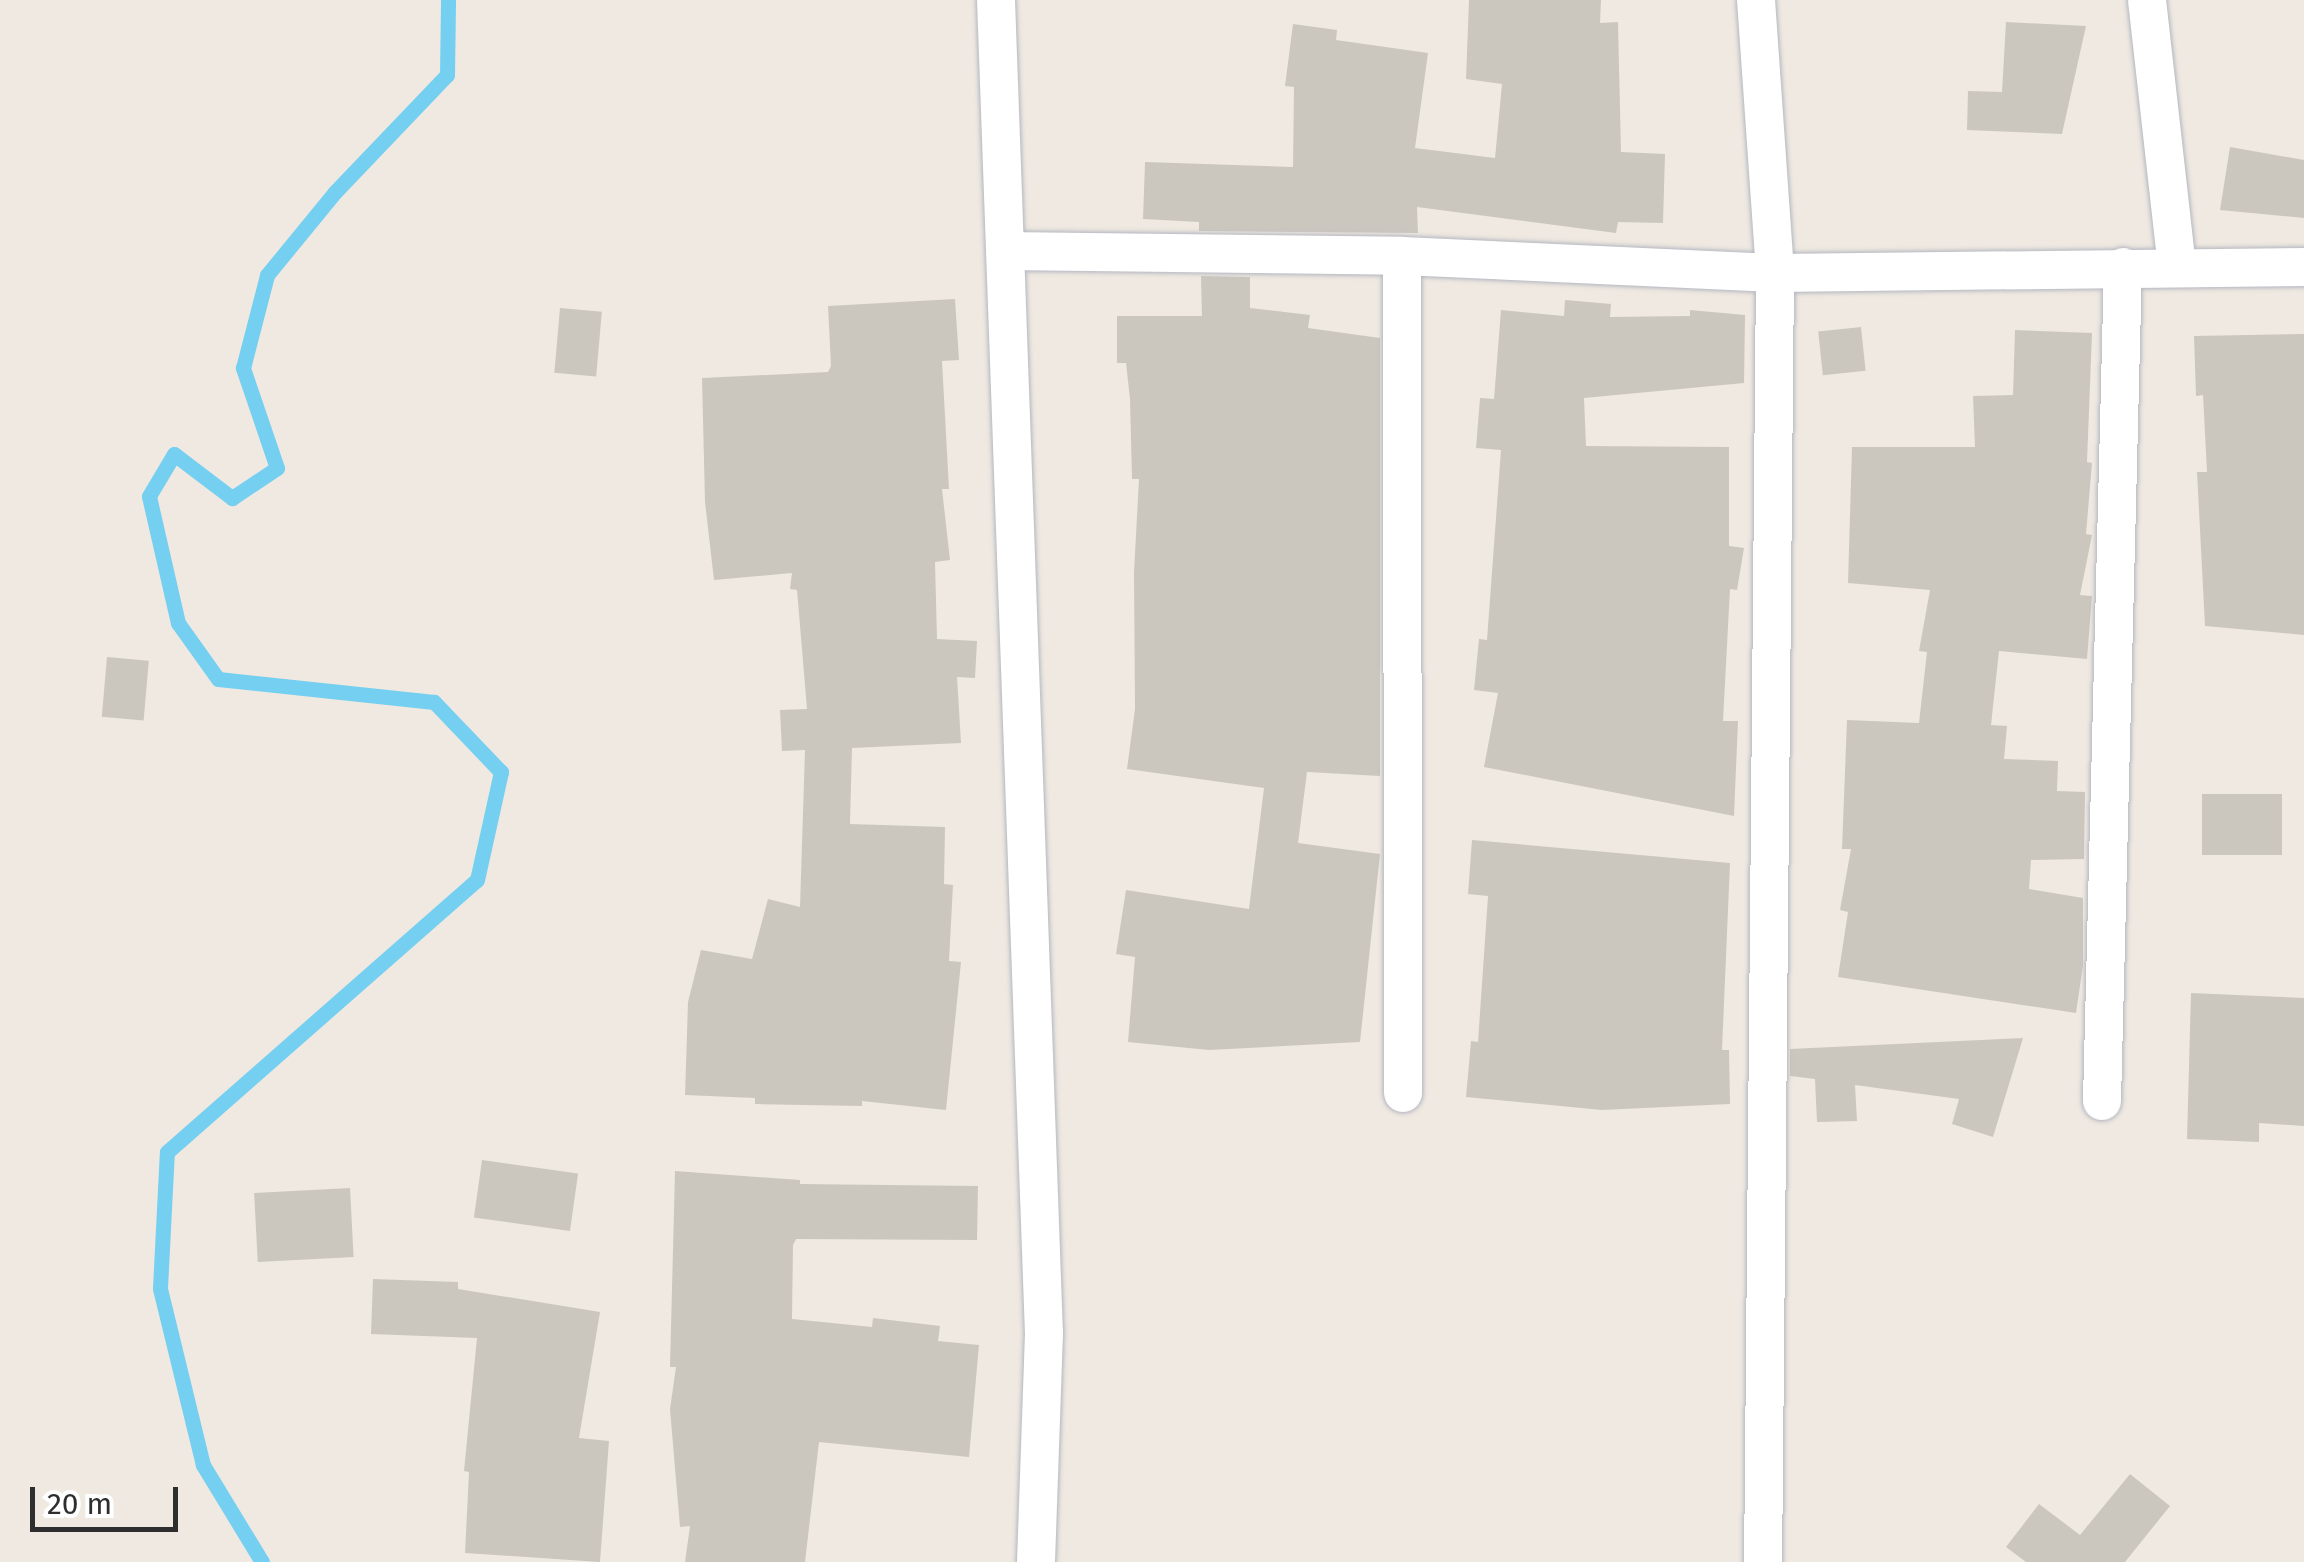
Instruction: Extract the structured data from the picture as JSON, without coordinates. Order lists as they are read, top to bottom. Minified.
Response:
{"scale_bar":"20 m"}
